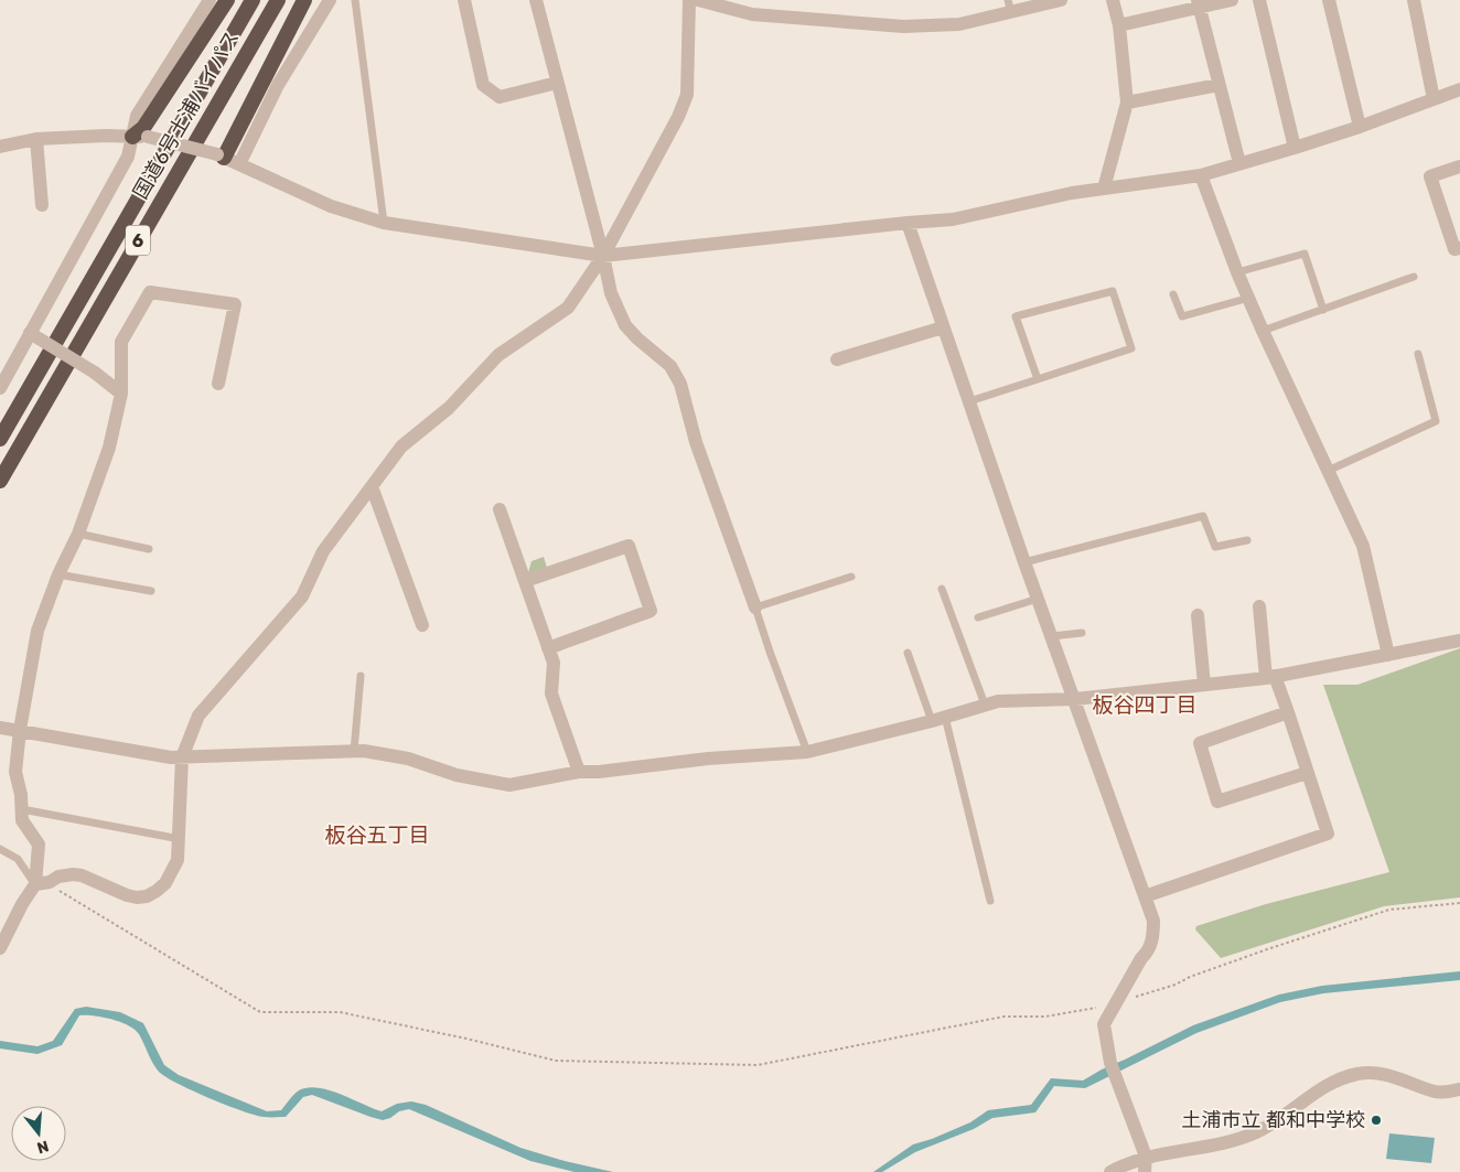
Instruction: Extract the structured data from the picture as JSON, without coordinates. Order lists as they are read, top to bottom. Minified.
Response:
{"streets":{"highway":["国道6号土浦バイパス","6"]},"districts":["板谷四丁目","板谷五丁目"],"places":["土浦市立 都和中学校"],"north":"bottom"}
